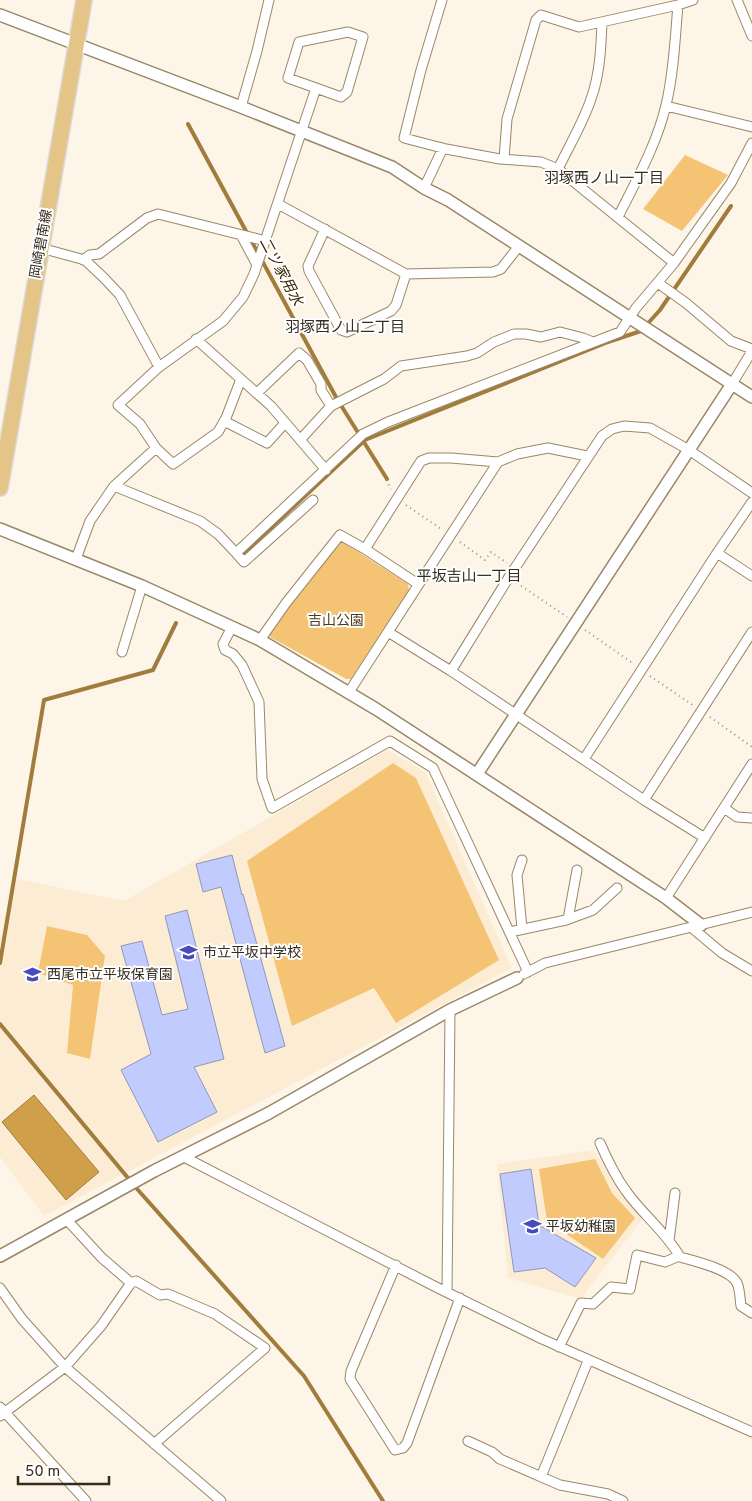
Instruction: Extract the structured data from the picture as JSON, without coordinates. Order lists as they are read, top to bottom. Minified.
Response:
{"streets":{"main road":["岡崎碧南線"]},"districts":["羽塚西ノ山一丁目","羽塚西ノ山二丁目","平坂吉山一丁目"],"water":["二ツ家用水"],"parks":["吉山公園"],"places":{"school or university":["市立平坂中学校","西尾市立平坂保育園","平坂幼稚園"]},"scale_bar":"50 m"}
